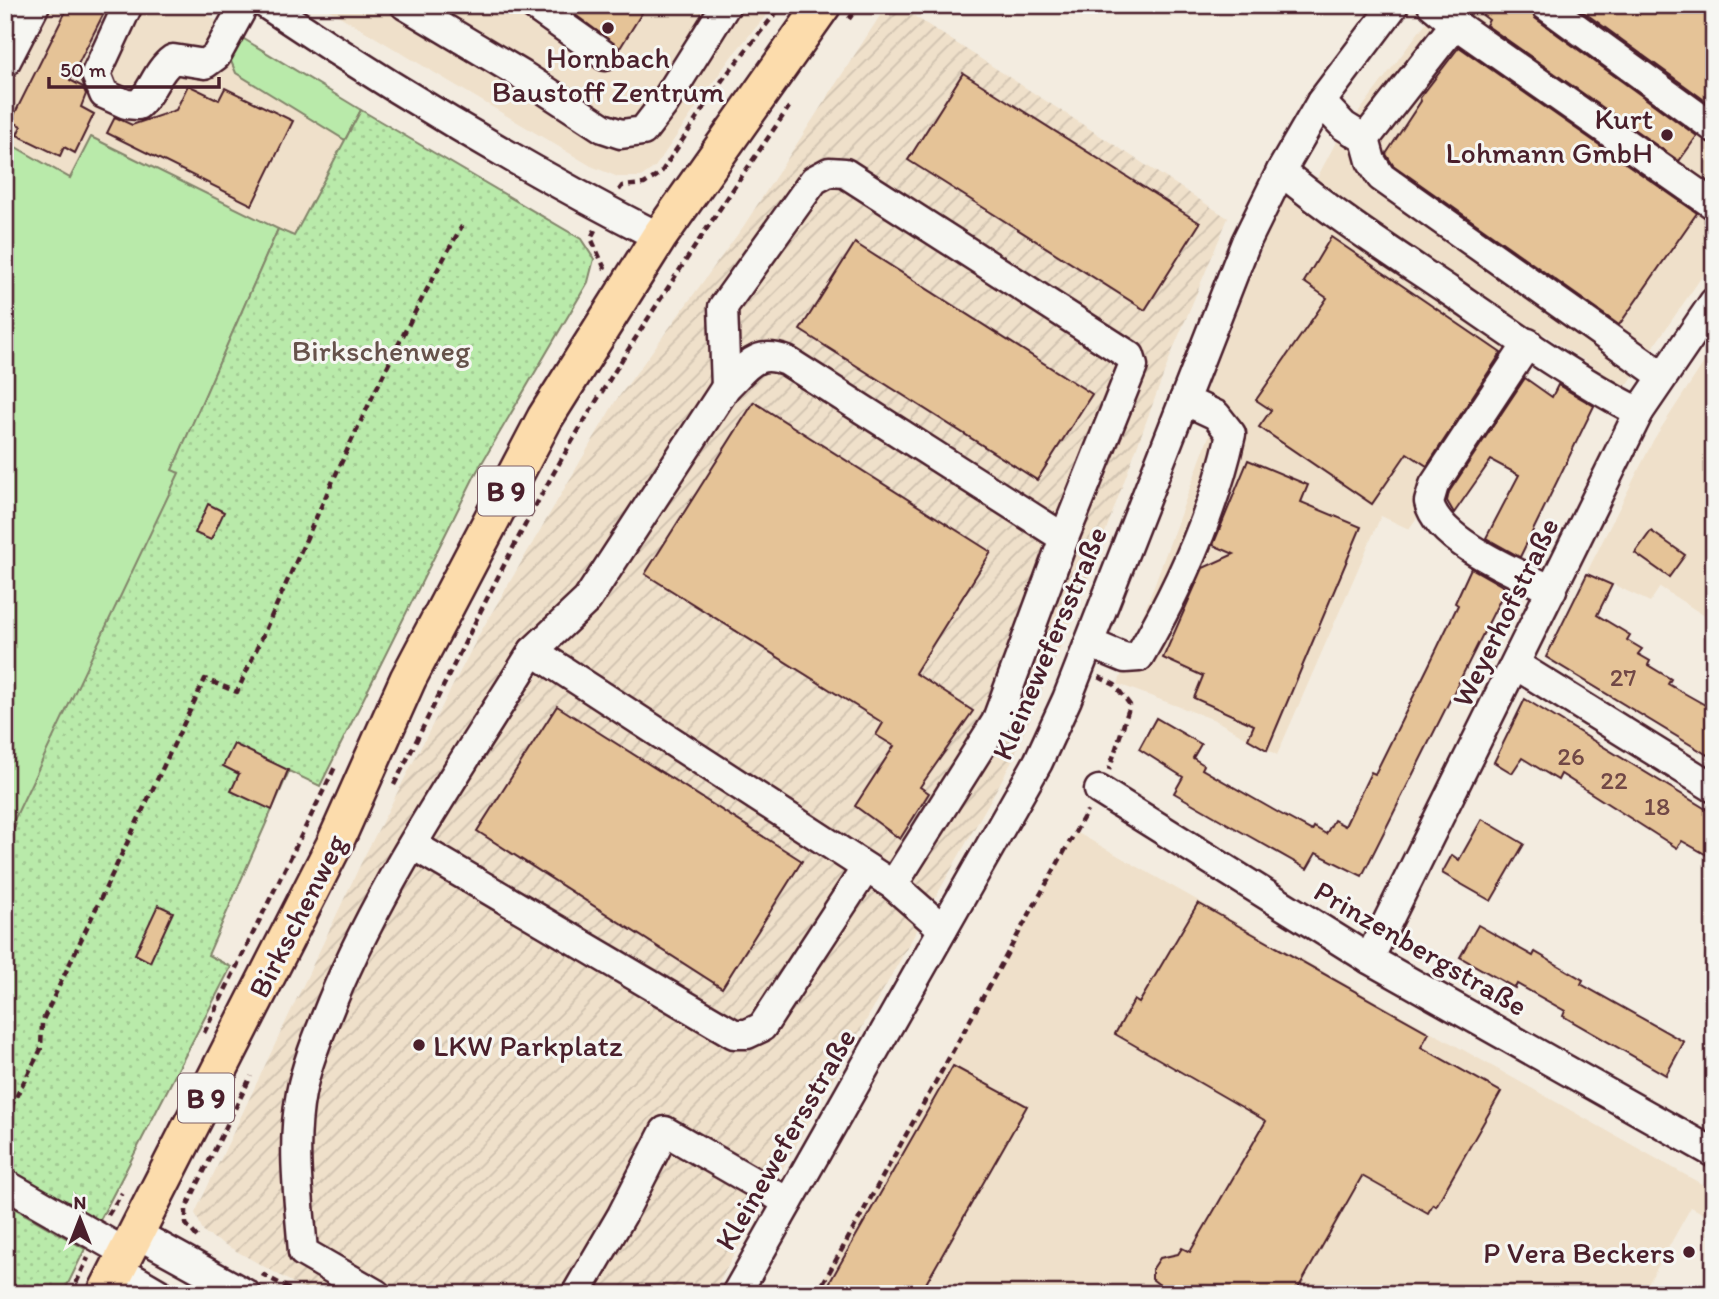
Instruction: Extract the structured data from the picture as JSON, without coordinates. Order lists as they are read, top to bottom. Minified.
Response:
{"streets":{"main road":["B 9","Birkschenweg"],"street":["Weyerhofstraße","Kleinewefersstraße","Prinzenbergstraße"]},"crossings":[["Weyerhofstraße","Prinzenbergstraße"]],"parks":["Birkschenweg"],"places":["Hornbach Baustoff Zentrum","Kurt Lohmann GmbH","LKW Parkplatz","P Vera Beckers"],"house_numbers":["27","26","22","18"],"scale_bar":"50 m","north":"top"}
